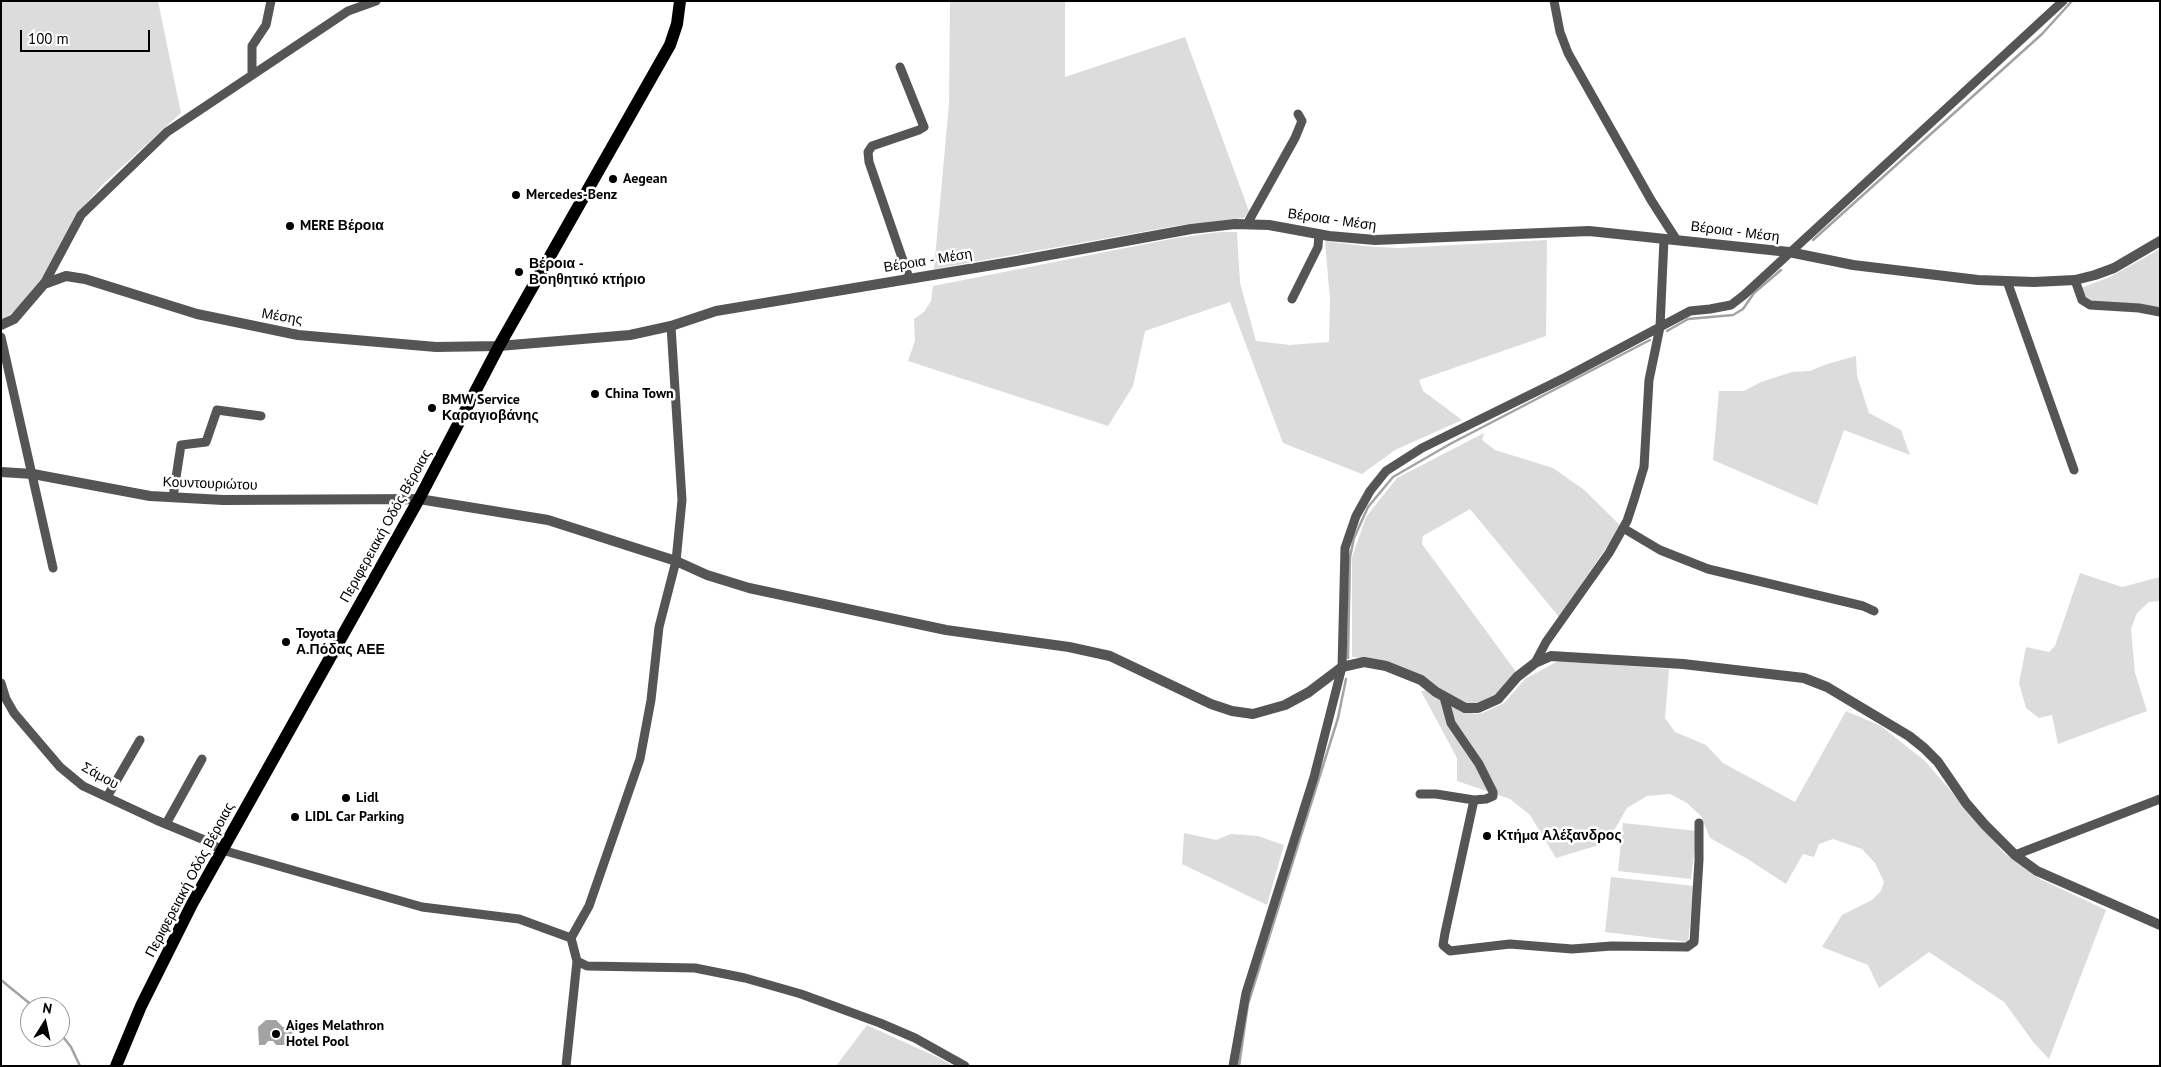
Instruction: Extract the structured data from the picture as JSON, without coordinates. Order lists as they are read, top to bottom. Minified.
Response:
{"streets":{"main road":["Περιφερειακή Οδός Βέροιας"],"street":["Βέροια - Μέση","Μέσης","Κουντουριώτου","Σάμου"]},"crossings":[["Βέροια - Μέση","Μέσης"],["Βέροια - Μέση","Περιφερειακή Οδός Βέροιας"],["Μέσης","Περιφερειακή Οδός Βέροιας"],["Κουντουριώτου","Περιφερειακή Οδός Βέροιας"],["Περιφερειακή Οδός Βέροιας","Σάμου"]],"places":["Aegean","Mercedes-Benz","MERE Βέροια","Βέροια - Βοηθητικό κτήριο","China Town","BMW Service Καραγιοβάνης","Toyota Α.Πόδας ΑΕΕ","Lidl","LIDL Car Parking","Κτήμα Αλέξανδρος","Aiges Melathron Hotel Pool"],"scale_bar":"100 m","north":"top"}
